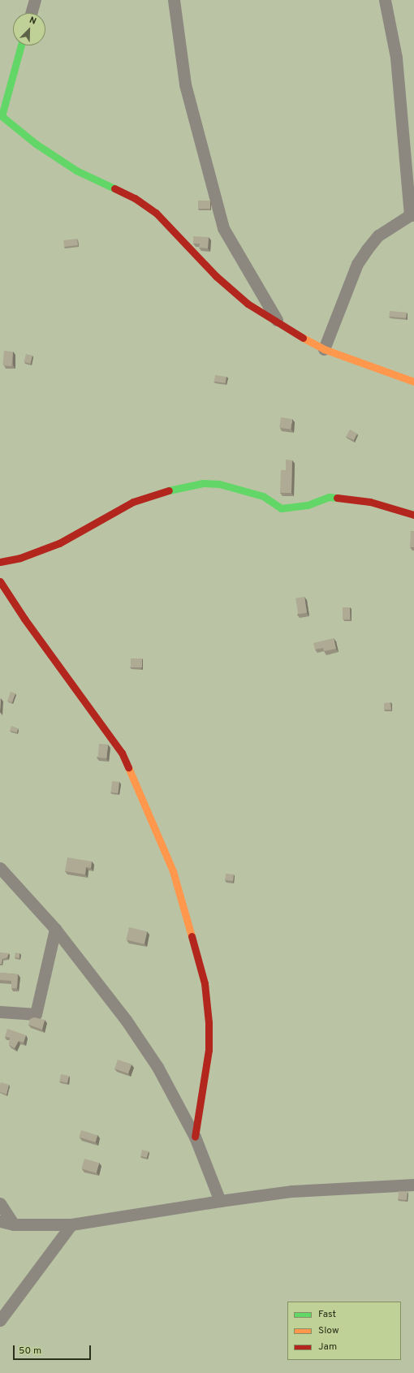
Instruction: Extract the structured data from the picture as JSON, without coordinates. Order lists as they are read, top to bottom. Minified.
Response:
{"legend":["Fast","Slow","Jam"],"scale_bar":"50 m","north":"top right"}
